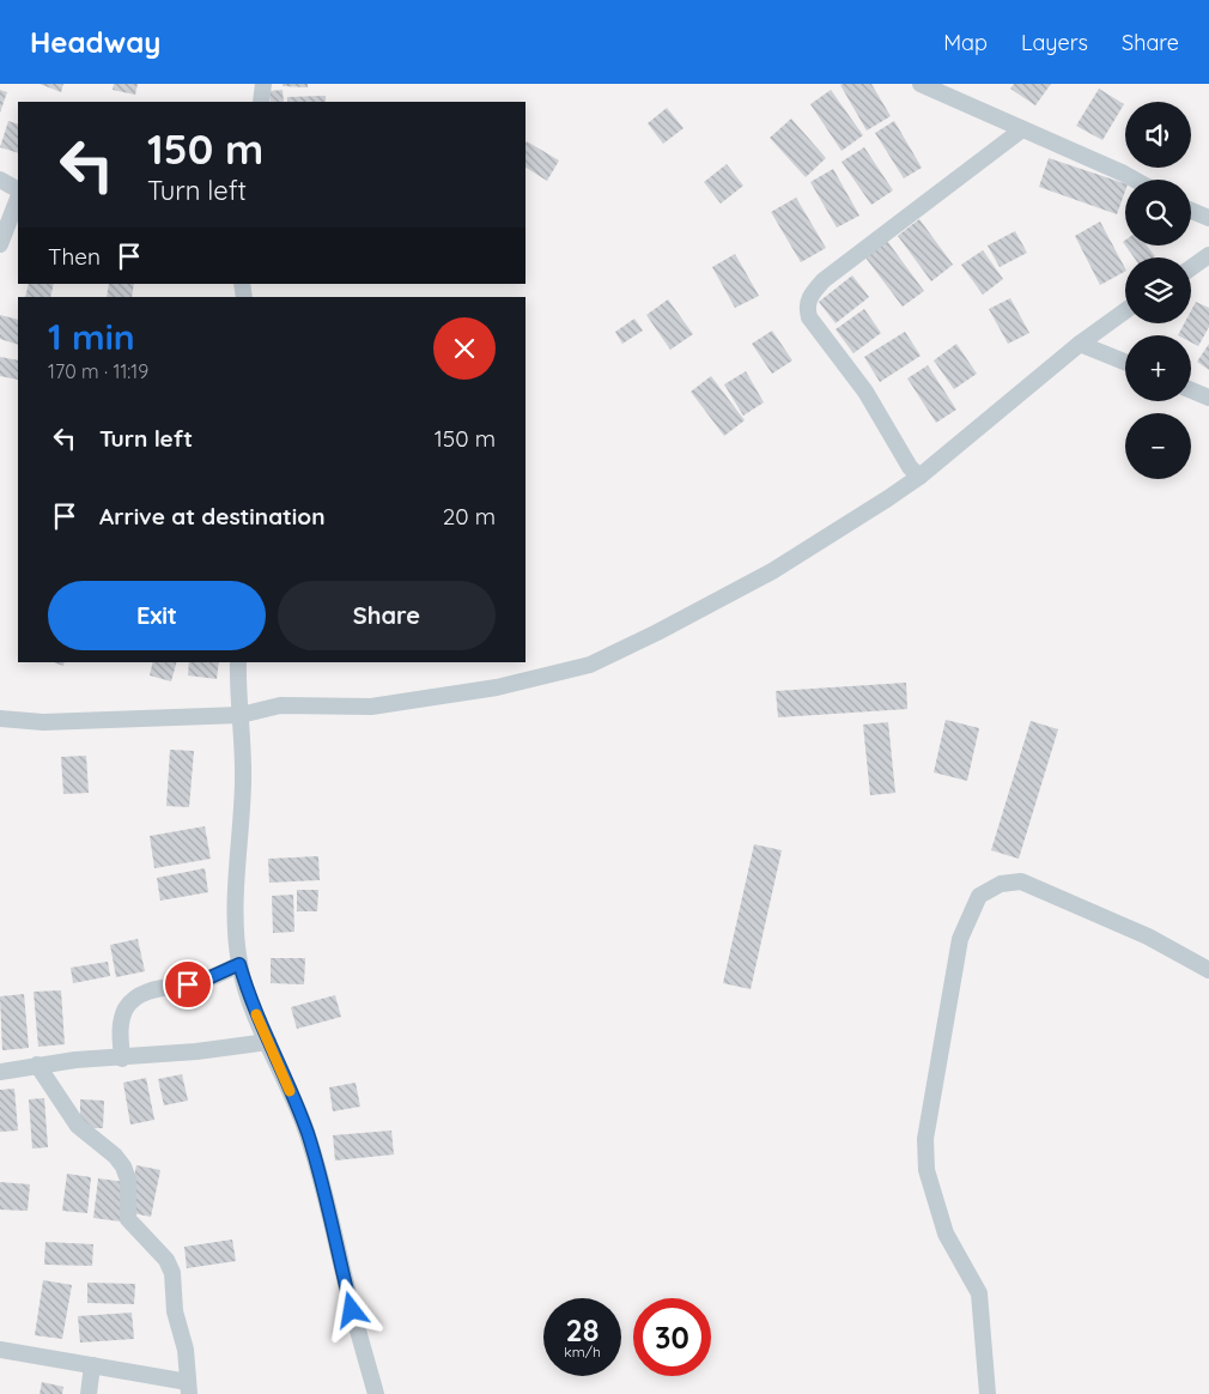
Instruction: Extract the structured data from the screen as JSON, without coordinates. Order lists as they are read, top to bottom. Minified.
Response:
{"page":{"header":"Headway","nav":["Map","Layers","Share"],"map_buttons":["+","−"],"turn":["150 m","Turn left"],"then":"Then","heading":["1 min","170 m · 11:19"],"list":[{"name":"Turn left","value":"150 m"},{"name":"Arrive at destination","value":"20 m"}],"buttons":["Exit","Share"],"speed":"28 km/h","limit":"30"}}
